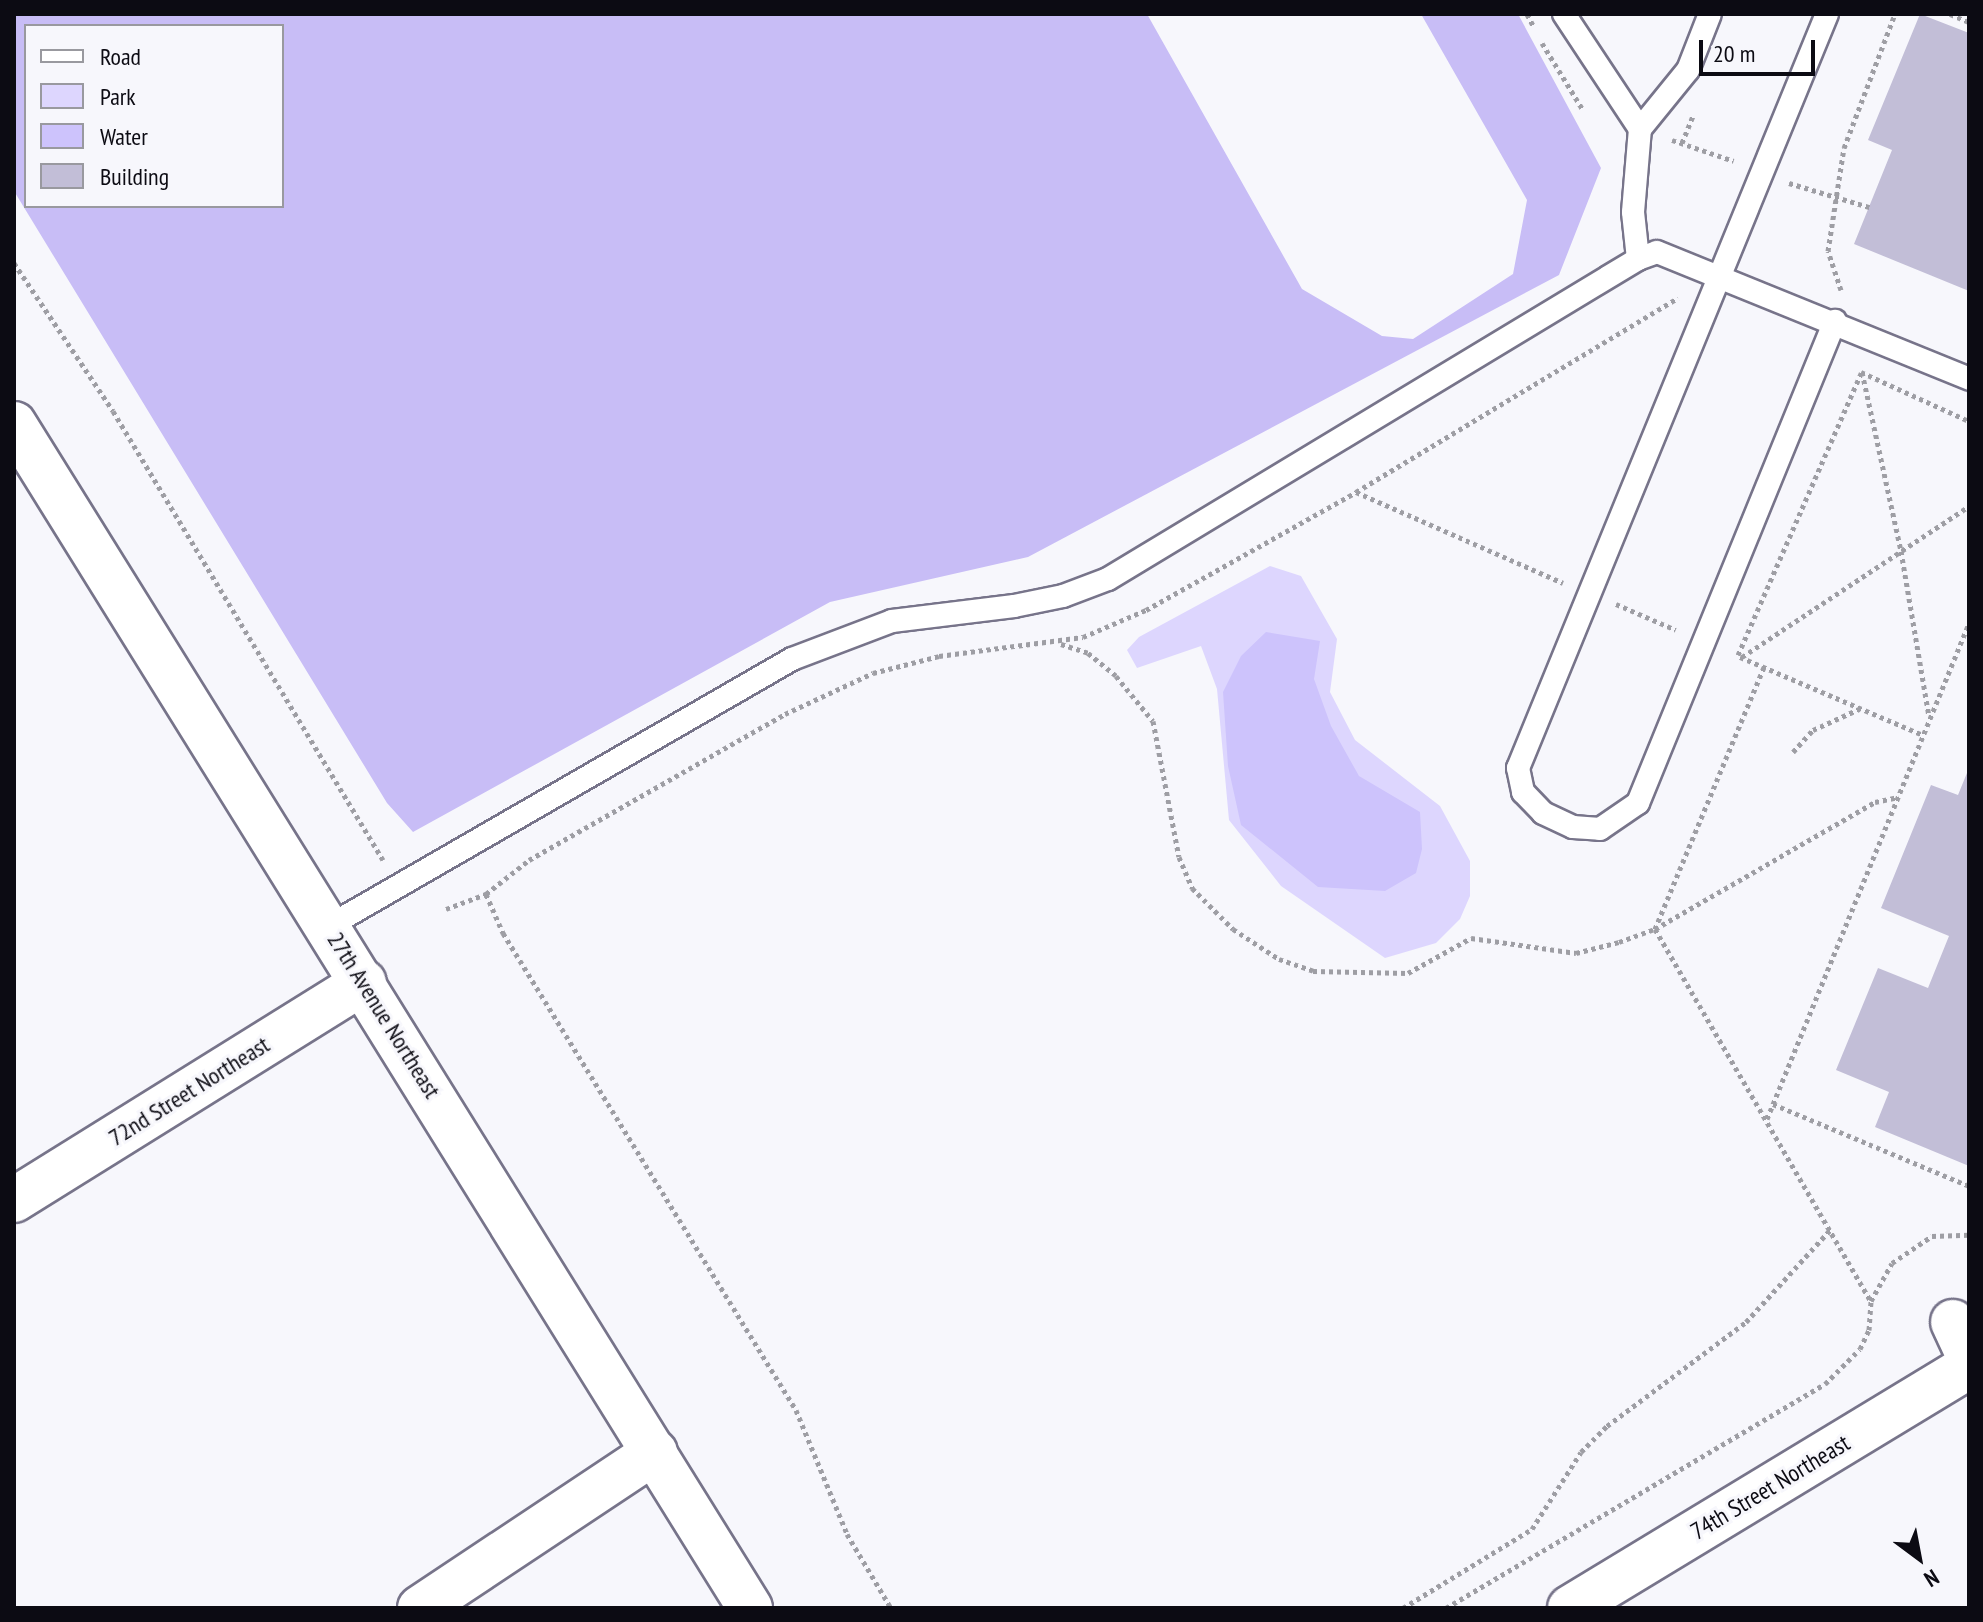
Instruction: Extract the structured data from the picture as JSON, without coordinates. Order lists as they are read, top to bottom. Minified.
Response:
{"streets":{"street":["27th Avenue Northeast","72nd Street Northeast","74th Street Northeast"]},"crossings":[["27th Avenue Northeast","72nd Street Northeast"]],"legend":["Road","Park","Water","Building"],"scale_bar":"20 m","north":"bottom right"}
